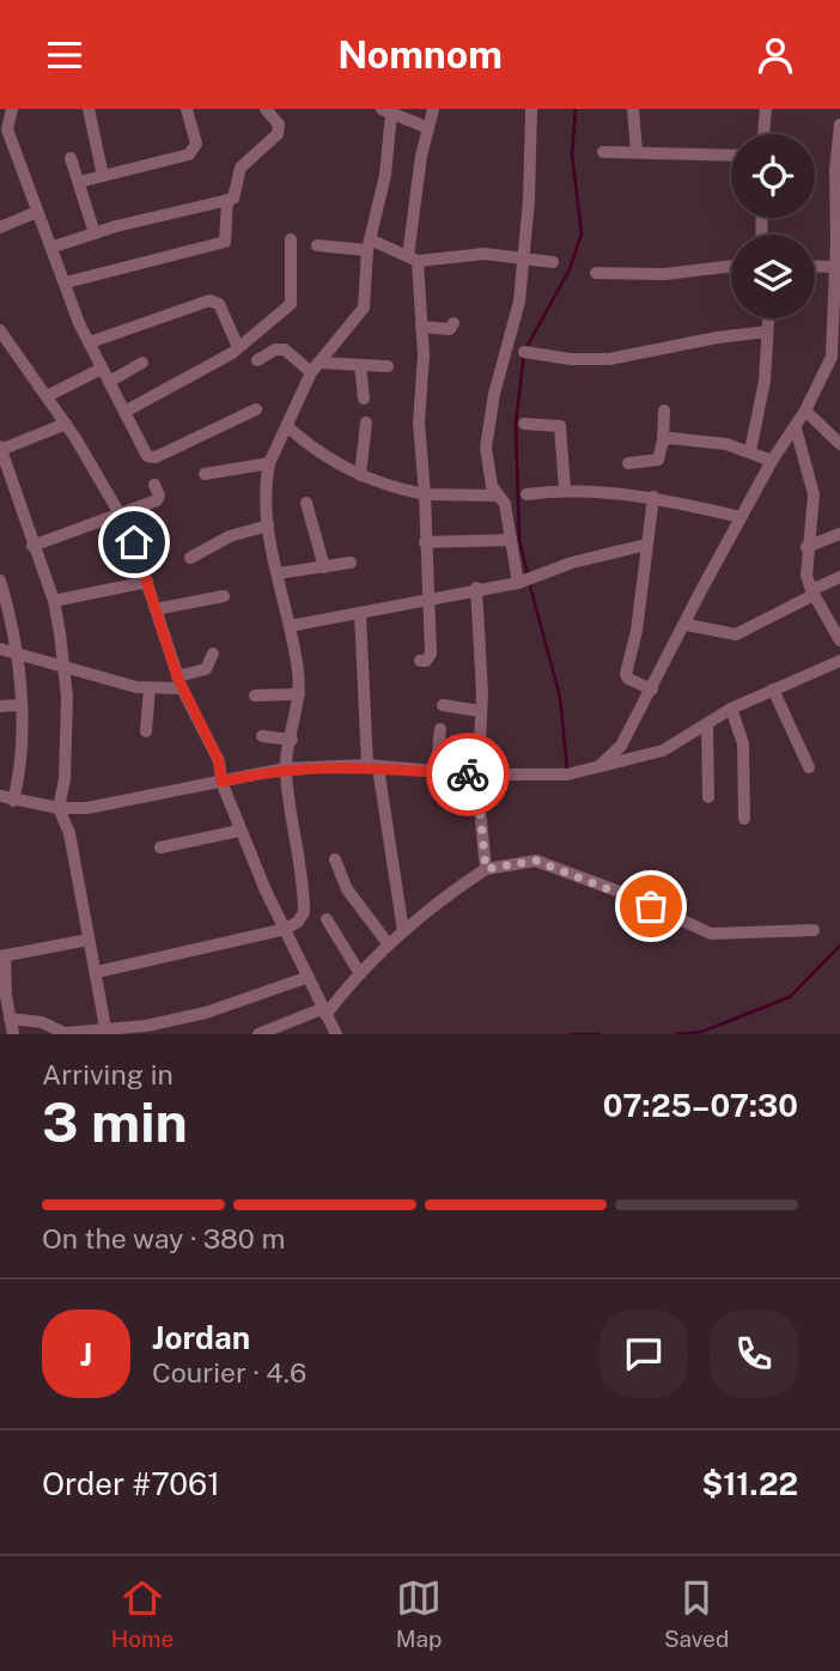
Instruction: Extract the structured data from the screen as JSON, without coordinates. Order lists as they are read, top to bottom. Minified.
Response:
{"page":{"header":"Nomnom","heading":["3 min","Arriving in","07:25–07:30"],"panel":["Jordan","Courier · 4.6","Order #7061","$11.22"],"bar":"On the way · 380 m","round":"J","tabs":["Home","Map","Saved"]}}
